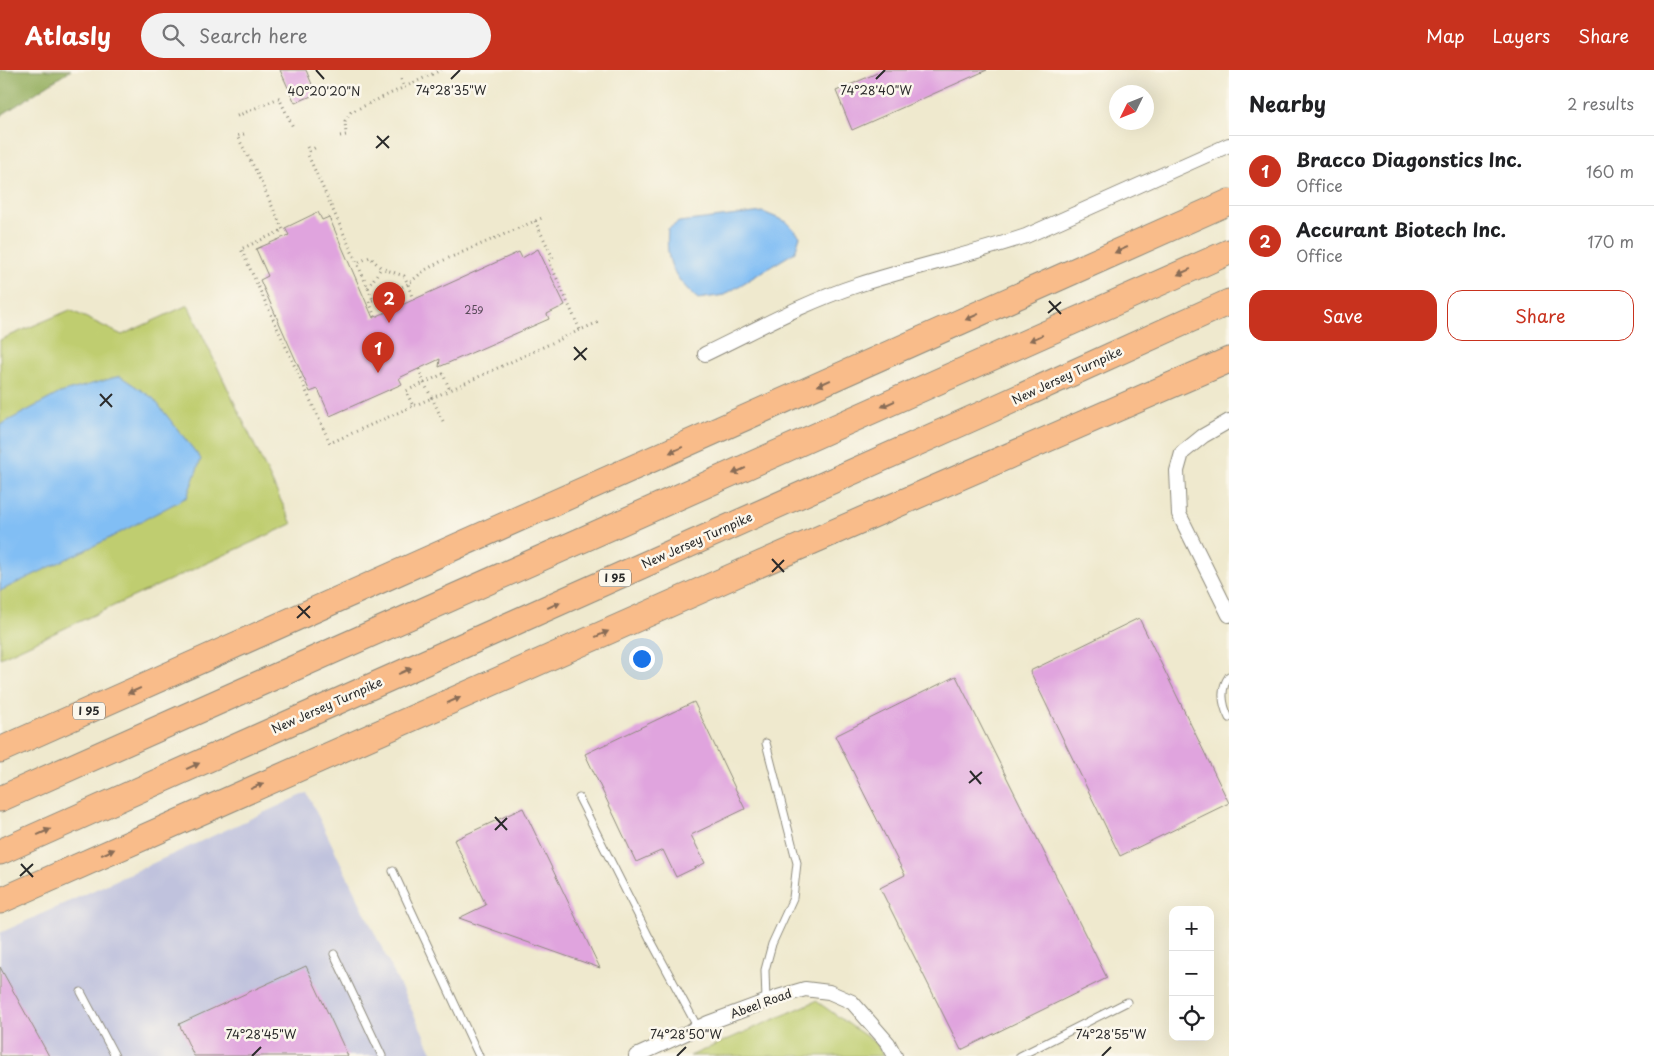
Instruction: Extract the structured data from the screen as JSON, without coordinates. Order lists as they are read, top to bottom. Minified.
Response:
{"streets":{"highway":["New Jersey Turnpike","I 95"],"street":["Abeel Road"]},"house_numbers":["259"],"north":"bottom left","page":{"header":"Atlasly","search":"Search here","nav":["Map","Layers","Share"],"heading":["Nearby","2 results"],"list":[{"mark":"1","name":"Bracco Diagonstics Inc.","note":"Office","value":"160 m"},{"mark":"2","name":"Accurant Biotech Inc.","note":"Office","value":"170 m"}],"buttons":["Save","Share"],"pins":["2","1"],"map_buttons":["+","−"]},"coordinates":["74°28'35\"W","74°28'40\"W","40°20'20\"N","74°28'45\"W","74°28'50\"W","74°28'55\"W"]}
